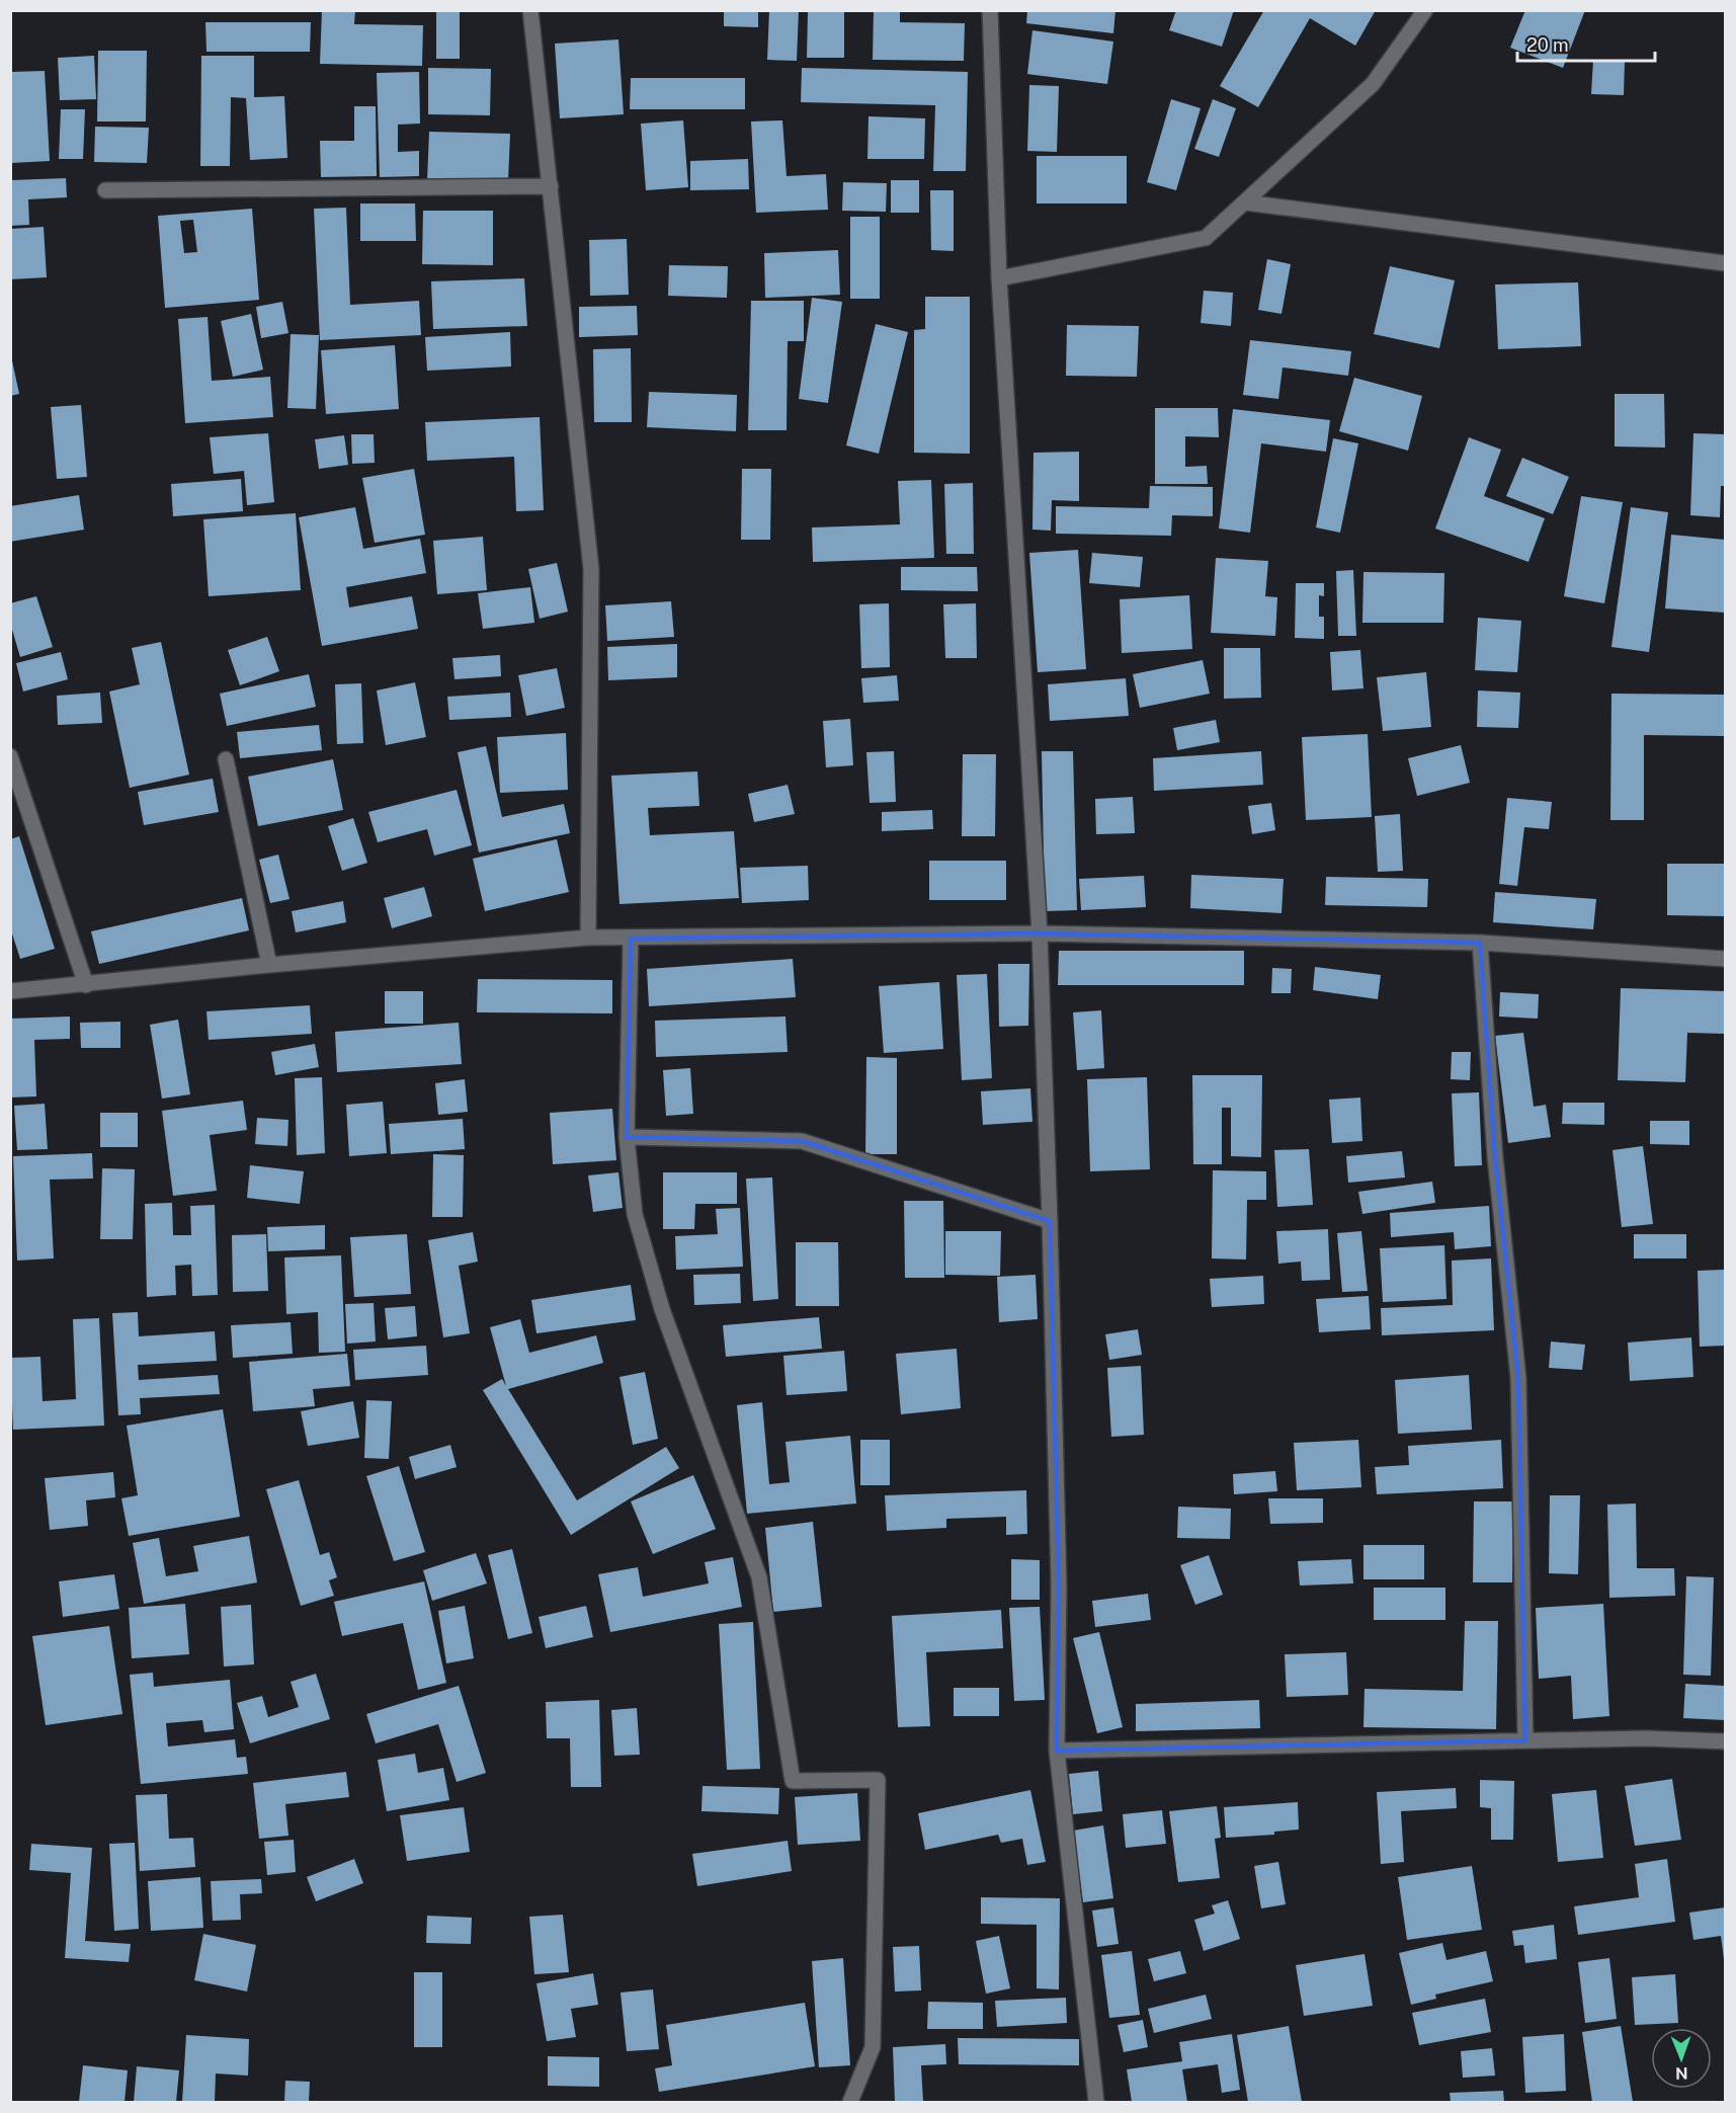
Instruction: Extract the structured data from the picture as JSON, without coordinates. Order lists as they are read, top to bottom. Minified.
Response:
{"scale_bar":"20 m","north":"bottom"}
